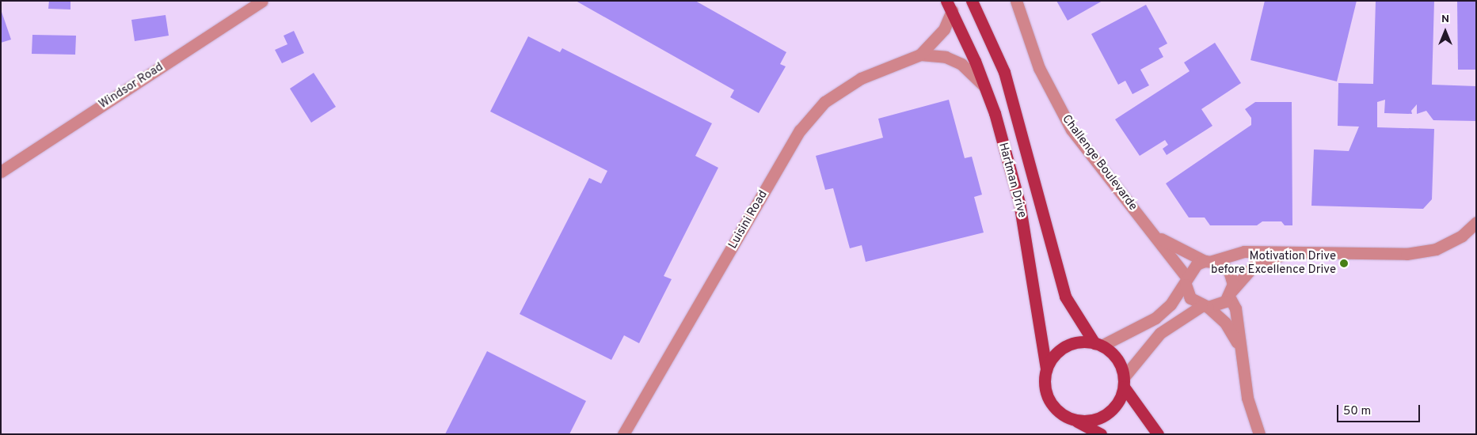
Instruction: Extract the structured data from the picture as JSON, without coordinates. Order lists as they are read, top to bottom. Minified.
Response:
{"streets":{"main road":["Hartman Drive"],"street":["Windsor Road","Challenge Boulevarde","Luisini Road"]},"crossings":[["Hartman Drive","Luisini Road"]],"places":["Motivation Drive before Excellence Drive"],"scale_bar":"50 m","north":"top"}
